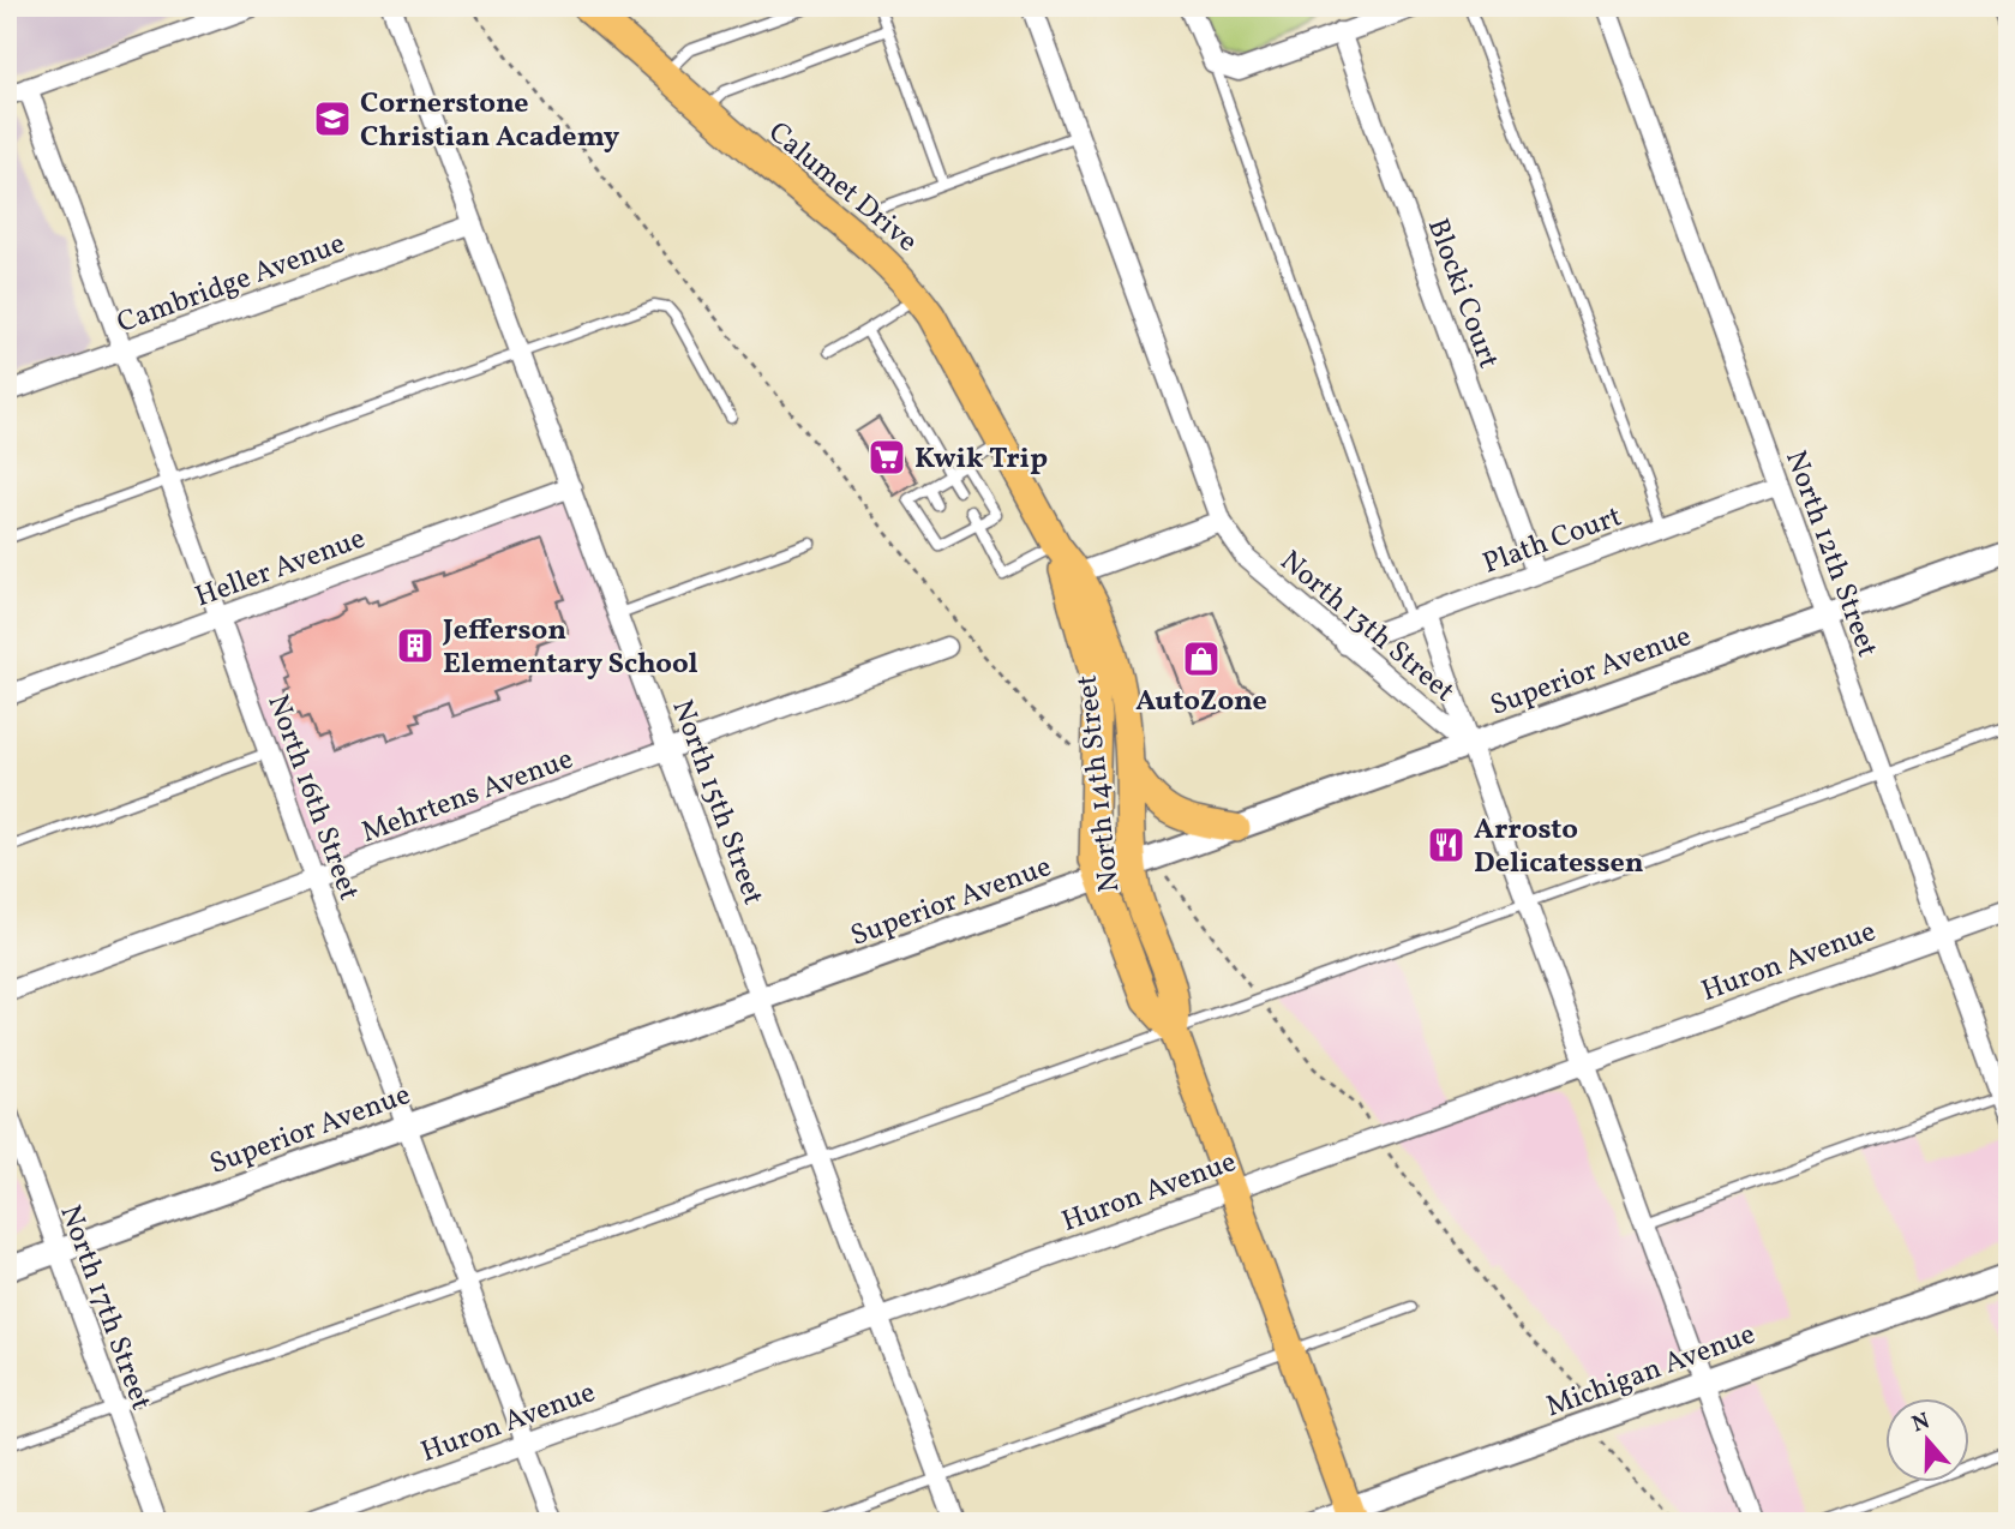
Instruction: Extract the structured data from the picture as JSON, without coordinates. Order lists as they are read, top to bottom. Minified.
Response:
{"streets":{"main road":["Calumet Drive","North 14th Street"],"street":["Cambridge Avenue","Blocki Court","Plath Court","North 12th Street","Heller Avenue","North 13th Street","Superior Avenue","Mehrtens Avenue","North 16th Street","North 15th Street","Huron Avenue","North 17th Street","Michigan Avenue"]},"crossings":[["Calumet Drive","North 14th Street"],["Cambridge Avenue","North 16th Street"],["Cambridge Avenue","North 15th Street"],["Blocki Court","Plath Court"],["Plath Court","North 12th Street"],["Plath Court","North 13th Street"],["North 12th Street","Superior Avenue"],["North 12th Street","Huron Avenue"],["Heller Avenue","North 16th Street"],["Heller Avenue","North 15th Street"],["North 13th Street","Superior Avenue"],["Superior Avenue","North 14th Street"],["Superior Avenue","North 16th Street"],["Superior Avenue","North 15th Street"],["Superior Avenue","North 17th Street"],["North 14th Street","Huron Avenue"],["North 14th Street","Michigan Avenue"],["Mehrtens Avenue","North 16th Street"],["Mehrtens Avenue","North 15th Street"],["North 16th Street","Huron Avenue"],["North 15th Street","Huron Avenue"]],"places":{"school or university":["Cornerstone Christian Academy"],"supermarket":["Kwik Trip"],"building":["Jefferson Elementary School"],"shop":["AutoZone"],"restaurant":["Arrosto Delicatessen"]},"north":"top"}
